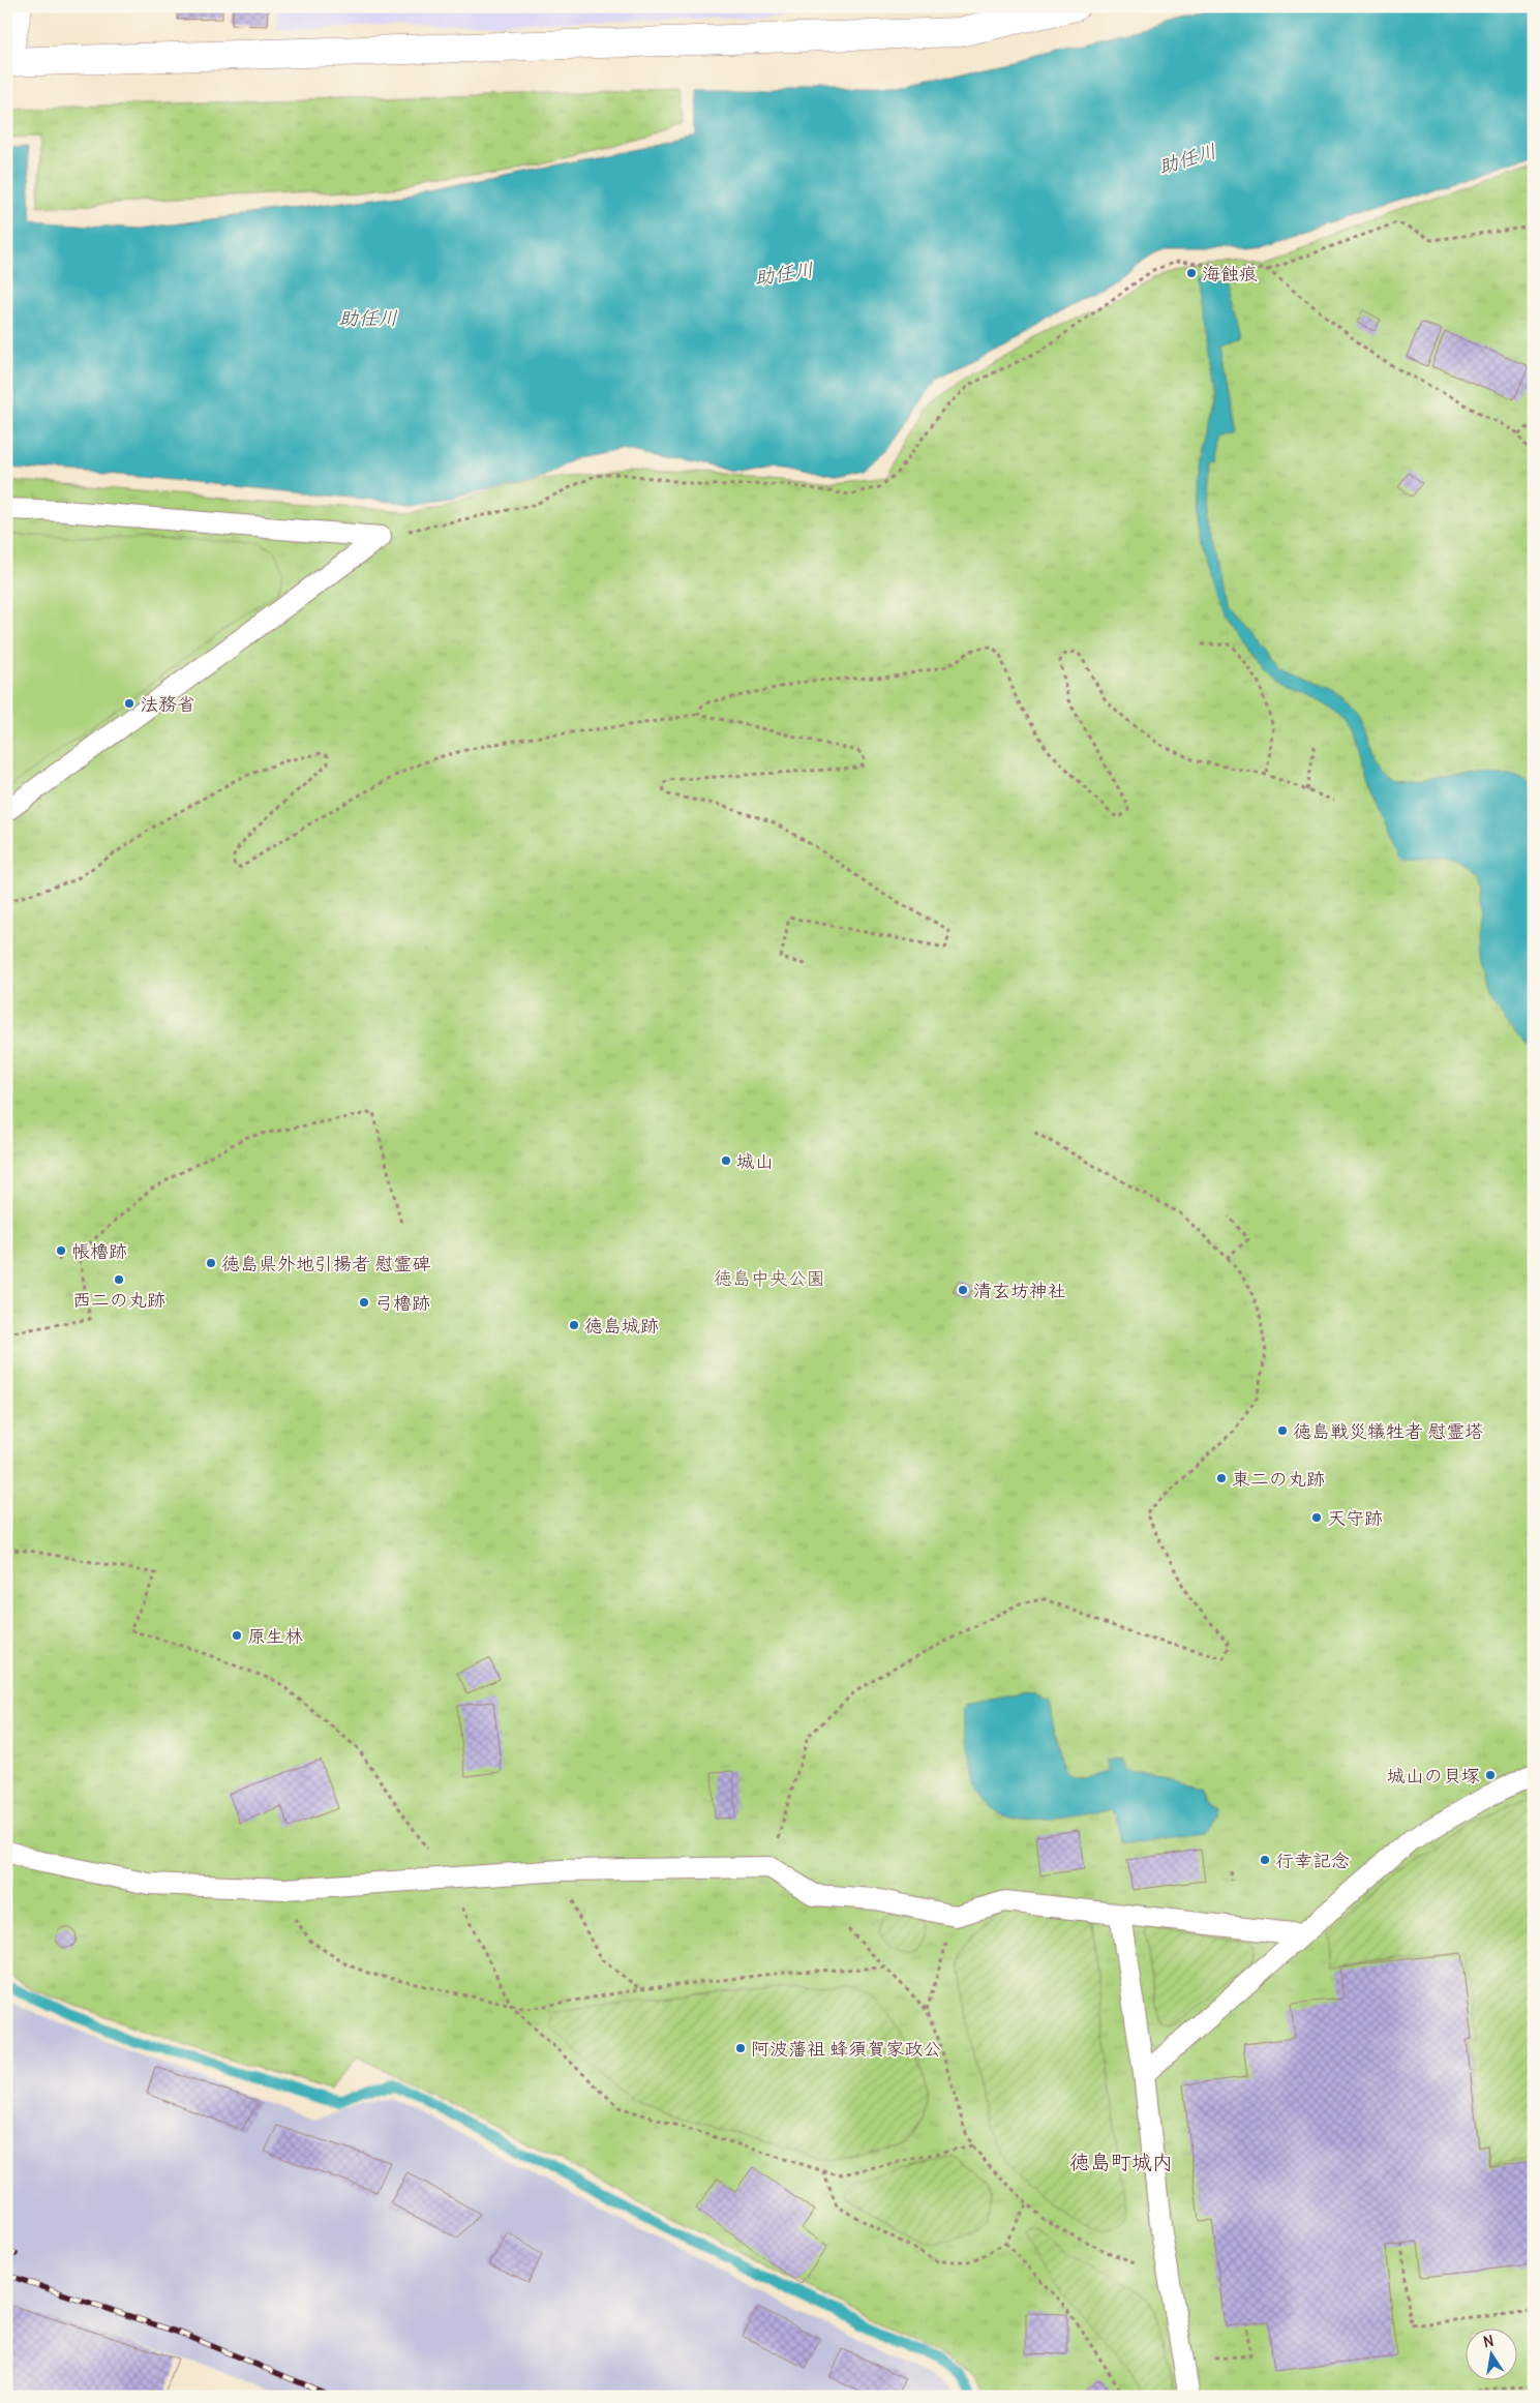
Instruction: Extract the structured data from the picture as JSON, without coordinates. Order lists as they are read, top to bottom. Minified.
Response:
{"districts":["徳島町城内"],"water":["助任川"],"parks":["徳島中央公園"],"places":["海蝕痕","法務省","城山","帳櫓跡","徳島県外地引揚者 慰霊碑","西二の丸跡","清玄坊神社","弓櫓跡","徳島城跡","徳島戦災犠牲者 慰霊塔","東二の丸跡","天守跡","原生林","城山の貝塚","行幸記念","阿波藩祖 蜂須賀家政公"],"north":"top"}
